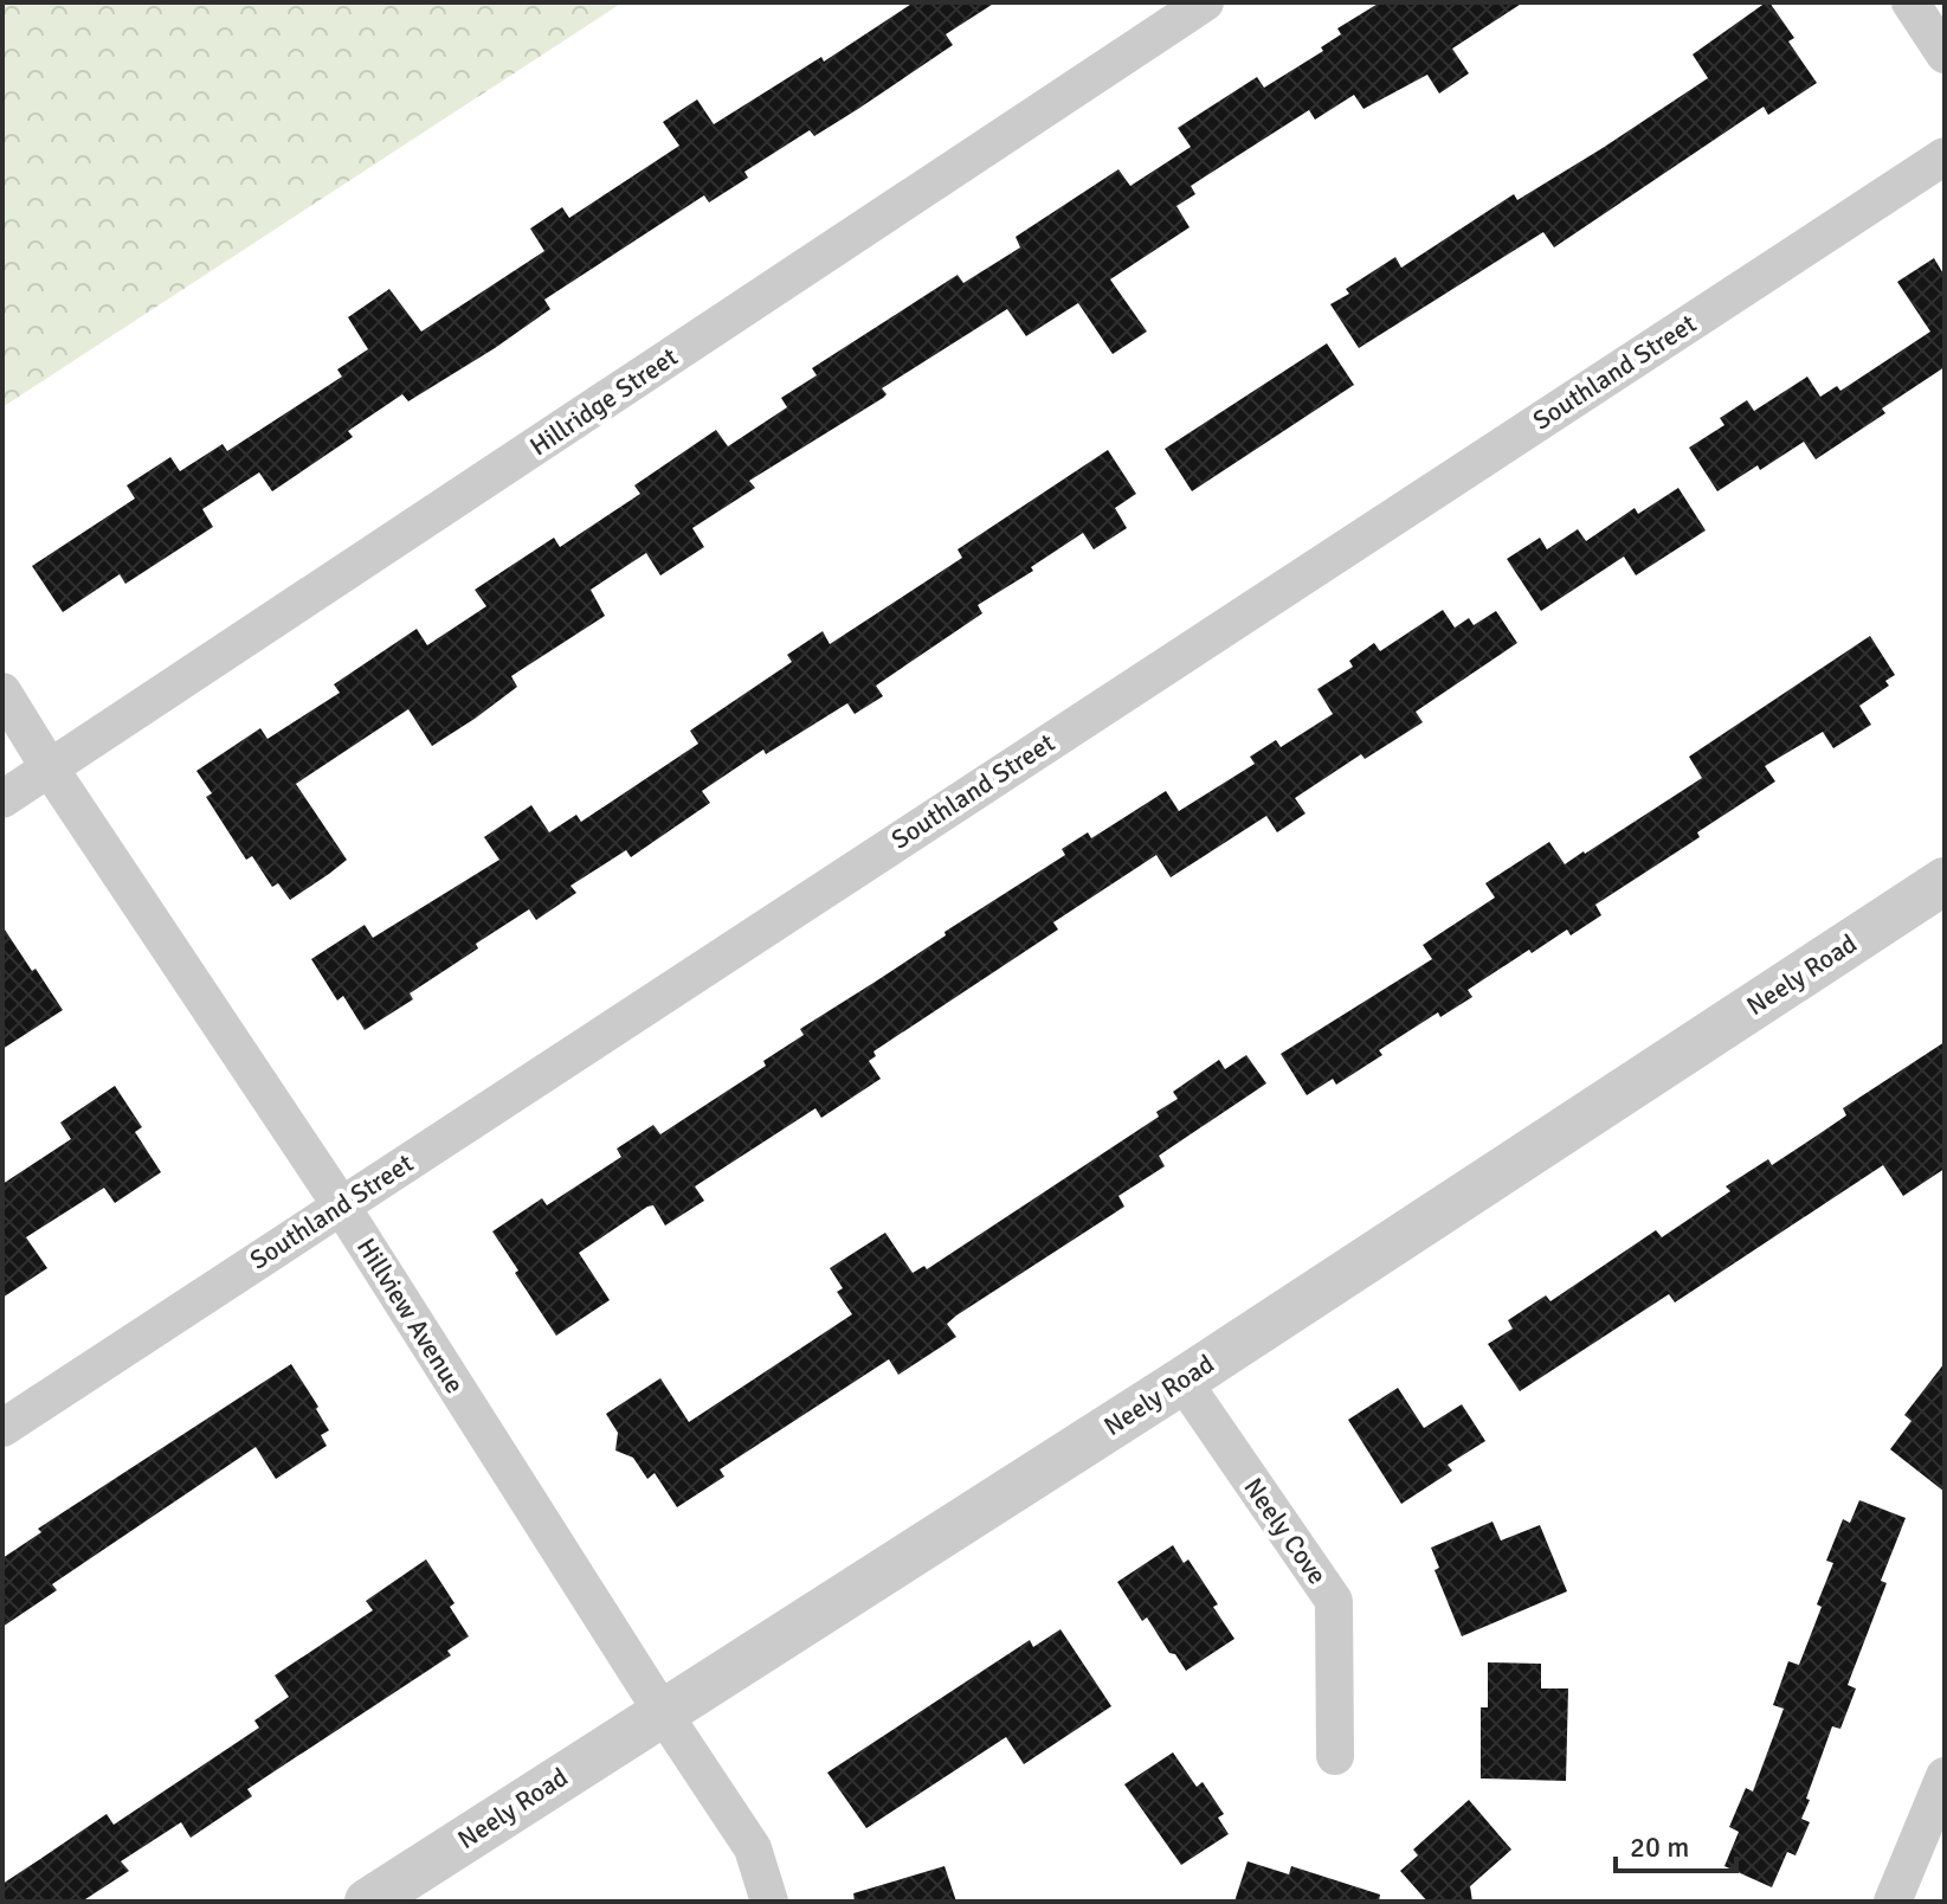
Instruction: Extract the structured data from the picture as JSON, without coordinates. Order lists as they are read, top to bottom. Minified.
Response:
{"streets":{"street":["Southland Street","Hillridge Street","Neely Road","Hillview Avenue","Neely Cove"]},"crossings":[["Southland Street","Hillview Avenue"],["Hillridge Street","Hillview Avenue"],["Neely Road","Hillview Avenue"],["Neely Road","Neely Cove"]],"scale_bar":"20 m"}
